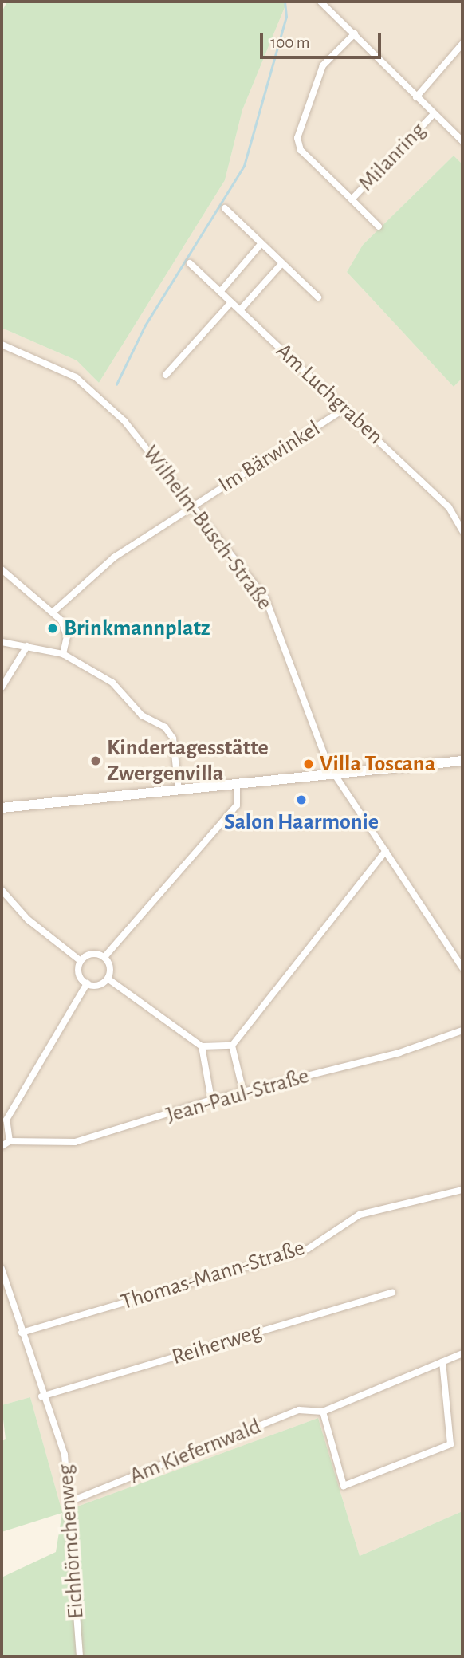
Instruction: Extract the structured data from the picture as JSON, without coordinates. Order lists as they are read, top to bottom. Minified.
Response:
{"streets":{"street":["Milanring","Am Luchgraben","Im Bärwinkel","Wilhelm-Busch-Straße","Jean-Paul-Straße","Thomas-Mann-Straße","Reiherweg","Am Kiefernwald","Eichhörnchenweg"]},"crossings":[["Am Luchgraben","Im Bärwinkel"],["Im Bärwinkel","Wilhelm-Busch-Straße"],["Thomas-Mann-Straße","Eichhörnchenweg"],["Reiherweg","Eichhörnchenweg"],["Am Kiefernwald","Eichhörnchenweg"]],"places":["Brinkmannplatz","Kindertagesstätte Zwergenvilla","Villa Toscana","Salon Haarmonie"],"scale_bar":"100 m"}
